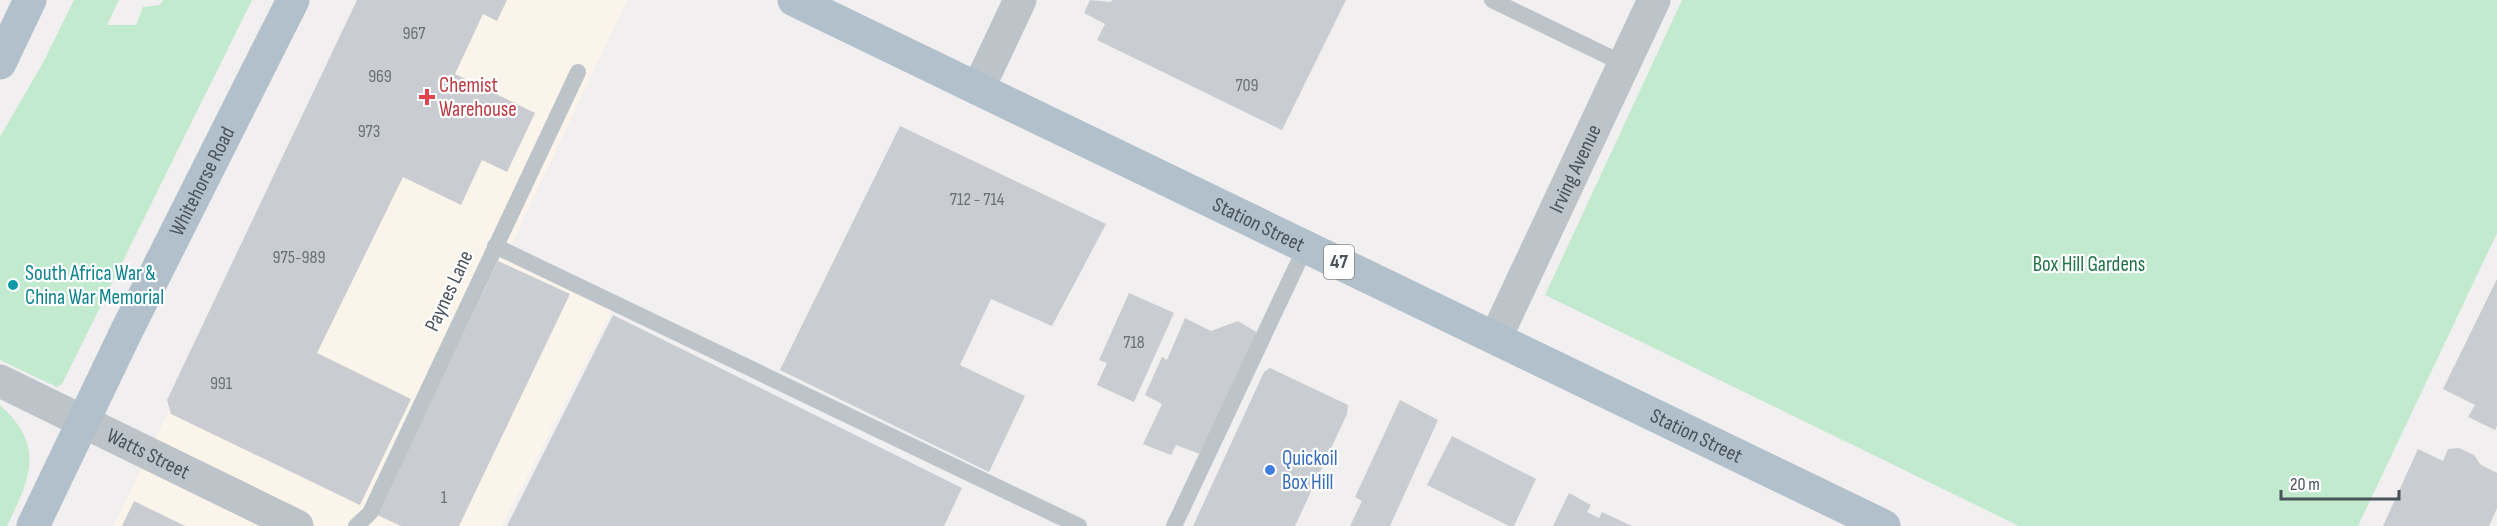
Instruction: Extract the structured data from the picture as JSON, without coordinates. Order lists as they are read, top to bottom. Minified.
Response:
{"streets":{"main road":["Whitehorse Road","Station Street","47"],"street":["Irving Avenue","Watts Street"],"lane":["Paynes Lane"]},"crossings":[["Irving Avenue","Station Street"],["Whitehorse Road","Watts Street"]],"parks":["Box Hill Gardens"],"places":{"health":["Chemist Warehouse"],"other":["South Africa War & China War Memorial","Quickoil Box Hill"]},"house_numbers":["967","969","709","973","712 - 714","975-989","718","991","1"],"scale_bar":"20 m"}
